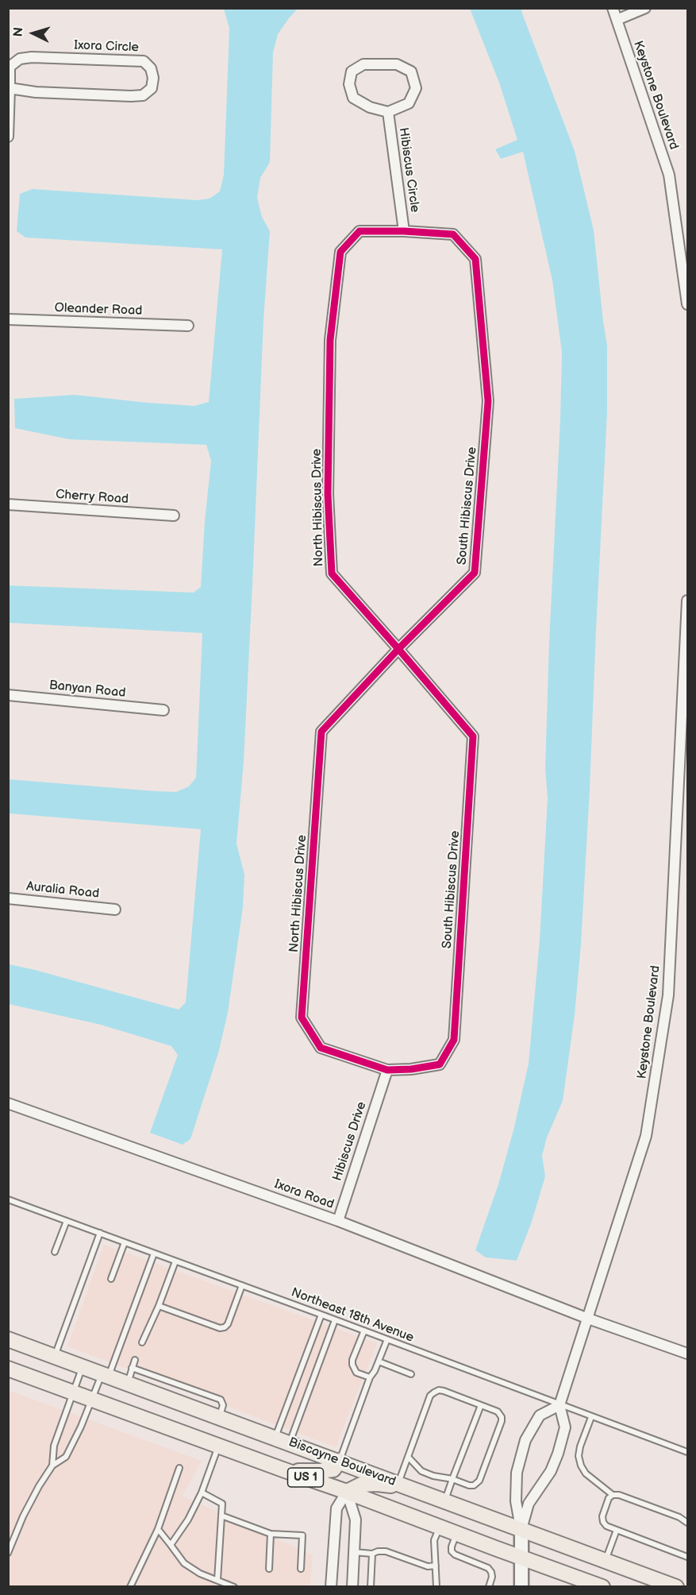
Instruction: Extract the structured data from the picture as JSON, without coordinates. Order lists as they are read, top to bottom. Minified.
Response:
{"streets":{"main road":["Biscayne Boulevard","US 1"],"street":["Ixora Circle","Keystone Boulevard","Hibiscus Circle","Oleander Road","Cherry Road","South Hibiscus Drive","North Hibiscus Drive","Banyan Road","Auralia Road","Hibiscus Drive","Ixora Road"],"lane":["Northeast 18th Avenue"]},"crossings":[["Keystone Boulevard","Ixora Road"],["Keystone Boulevard","Northeast 18th Avenue"],["Hibiscus Circle","South Hibiscus Drive"],["Hibiscus Circle","North Hibiscus Drive"],["South Hibiscus Drive","North Hibiscus Drive"],["South Hibiscus Drive","Hibiscus Drive"],["North Hibiscus Drive","Hibiscus Drive"],["Hibiscus Drive","Ixora Road"]],"north":"left"}
